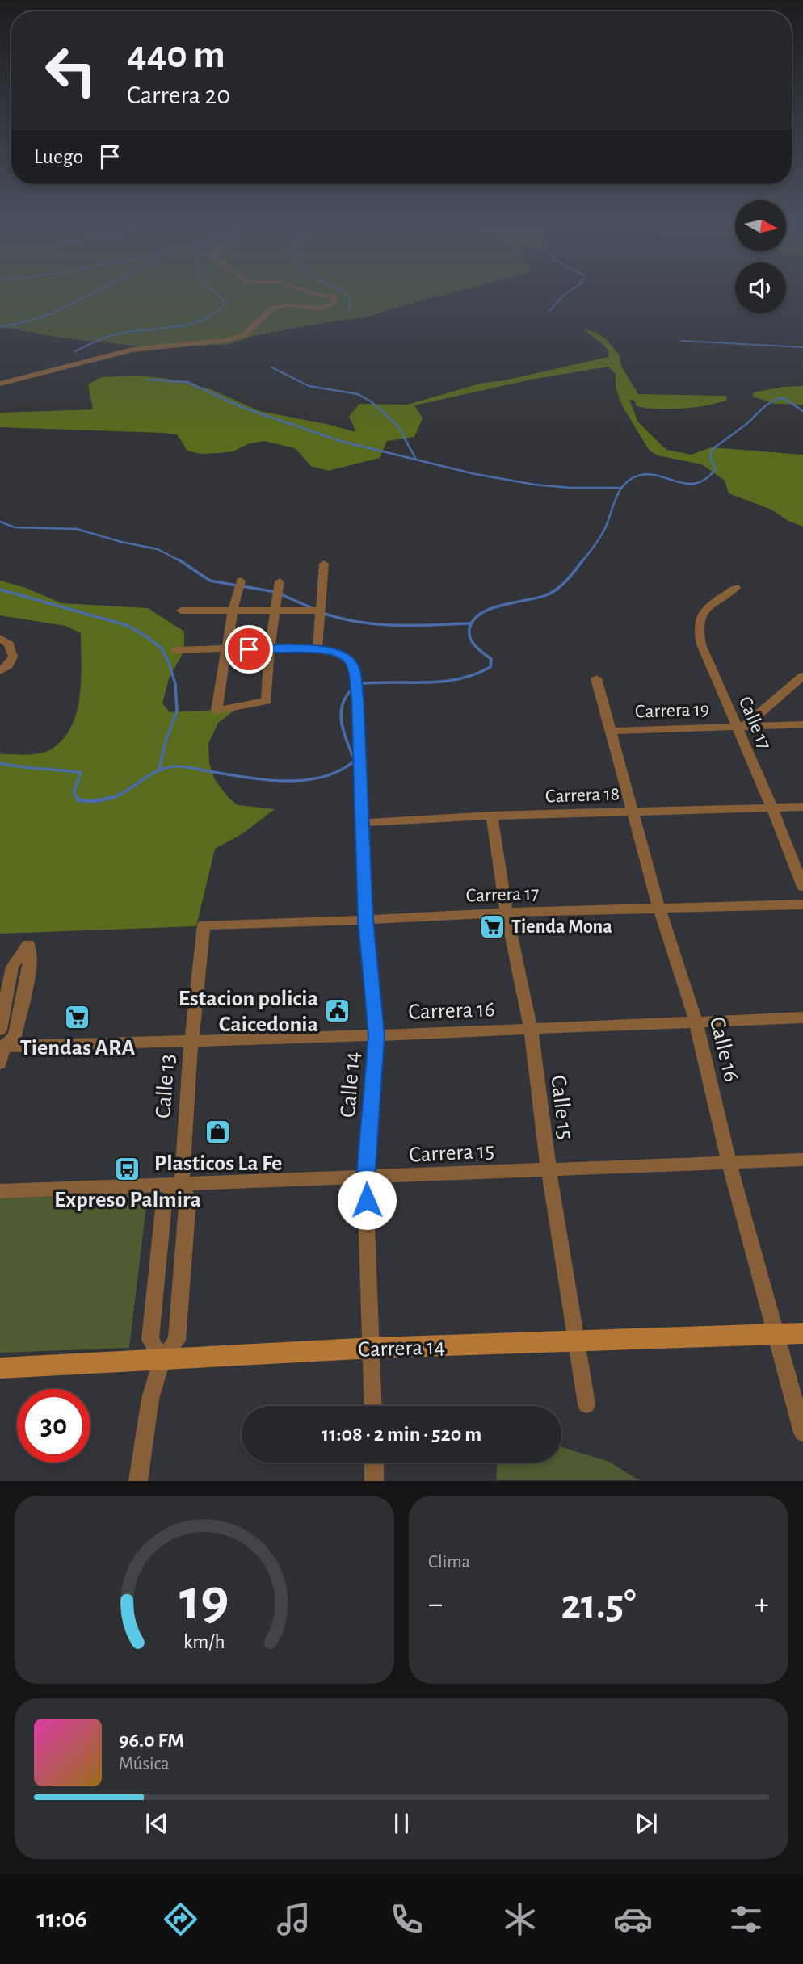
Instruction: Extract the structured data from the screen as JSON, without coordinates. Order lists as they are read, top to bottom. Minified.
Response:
{"streets":{"main road":["Carrera 14"],"street":["Carrera 19","Calle 17","Carrera 18","Carrera 17","Carrera 16","Calle 16","Calle 14","Calle 13","Calle 15","Carrera 15"]},"crossings":[["Carrera 19","Calle 17"],["Carrera 19","Calle 16"],["Calle 17","Carrera 18"],["Carrera 18","Calle 16"],["Carrera 18","Calle 14"],["Carrera 18","Calle 15"],["Carrera 17","Calle 16"],["Carrera 17","Calle 14"],["Carrera 17","Calle 13"],["Carrera 17","Calle 15"],["Carrera 16","Calle 16"],["Carrera 16","Calle 14"],["Carrera 16","Calle 13"],["Carrera 16","Calle 15"],["Calle 16","Carrera 15"],["Calle 16","Carrera 14"],["Calle 14","Carrera 15"],["Calle 14","Carrera 14"],["Calle 13","Carrera 15"],["Calle 13","Carrera 14"],["Calle 15","Carrera 15"],["Calle 15","Carrera 14"]],"places":{"supermarket":["Tienda Mona","Tiendas ARA"],"public building":["Estacion policia Caicedonia"],"shop":["Plasticos La Fe"],"bus stop":["Expreso Palmira"]},"north":"right","page":{"turn":["440 m","Carrera 20"],"then":"Luego","limit":"30","trip":"11:08 · 2 min · 520 m","tile":"Clima","heat":["−","21.5°","+"],"song":["96.0 FM","Música"],"tabs":"11:06","gauge":["19","km/h"]}}
